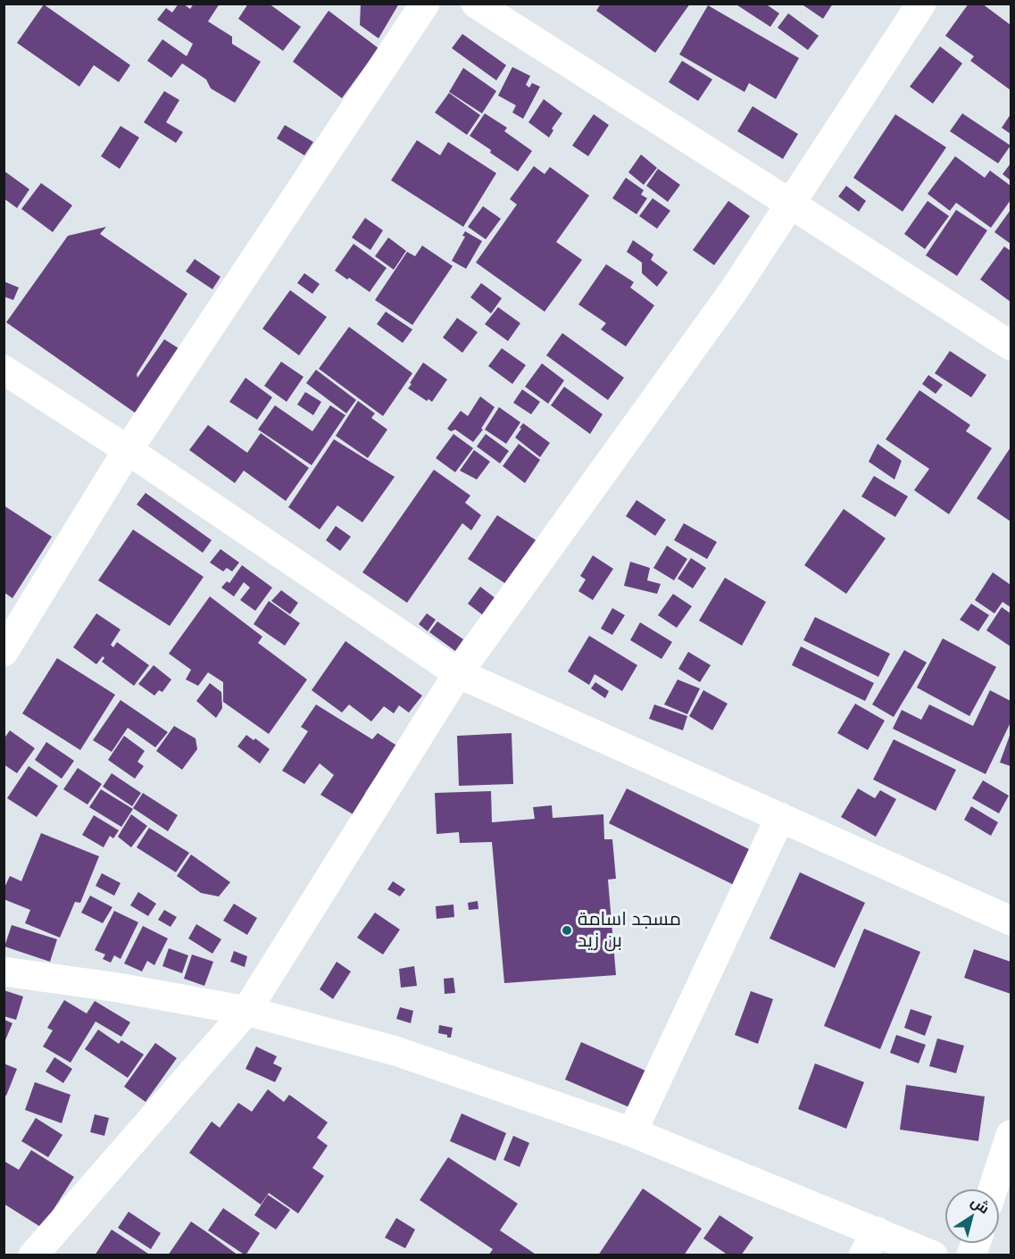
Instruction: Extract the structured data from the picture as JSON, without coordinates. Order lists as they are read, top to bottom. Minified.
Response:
{"places":["مسجد اسامة بن زيد"],"north":"top right"}
